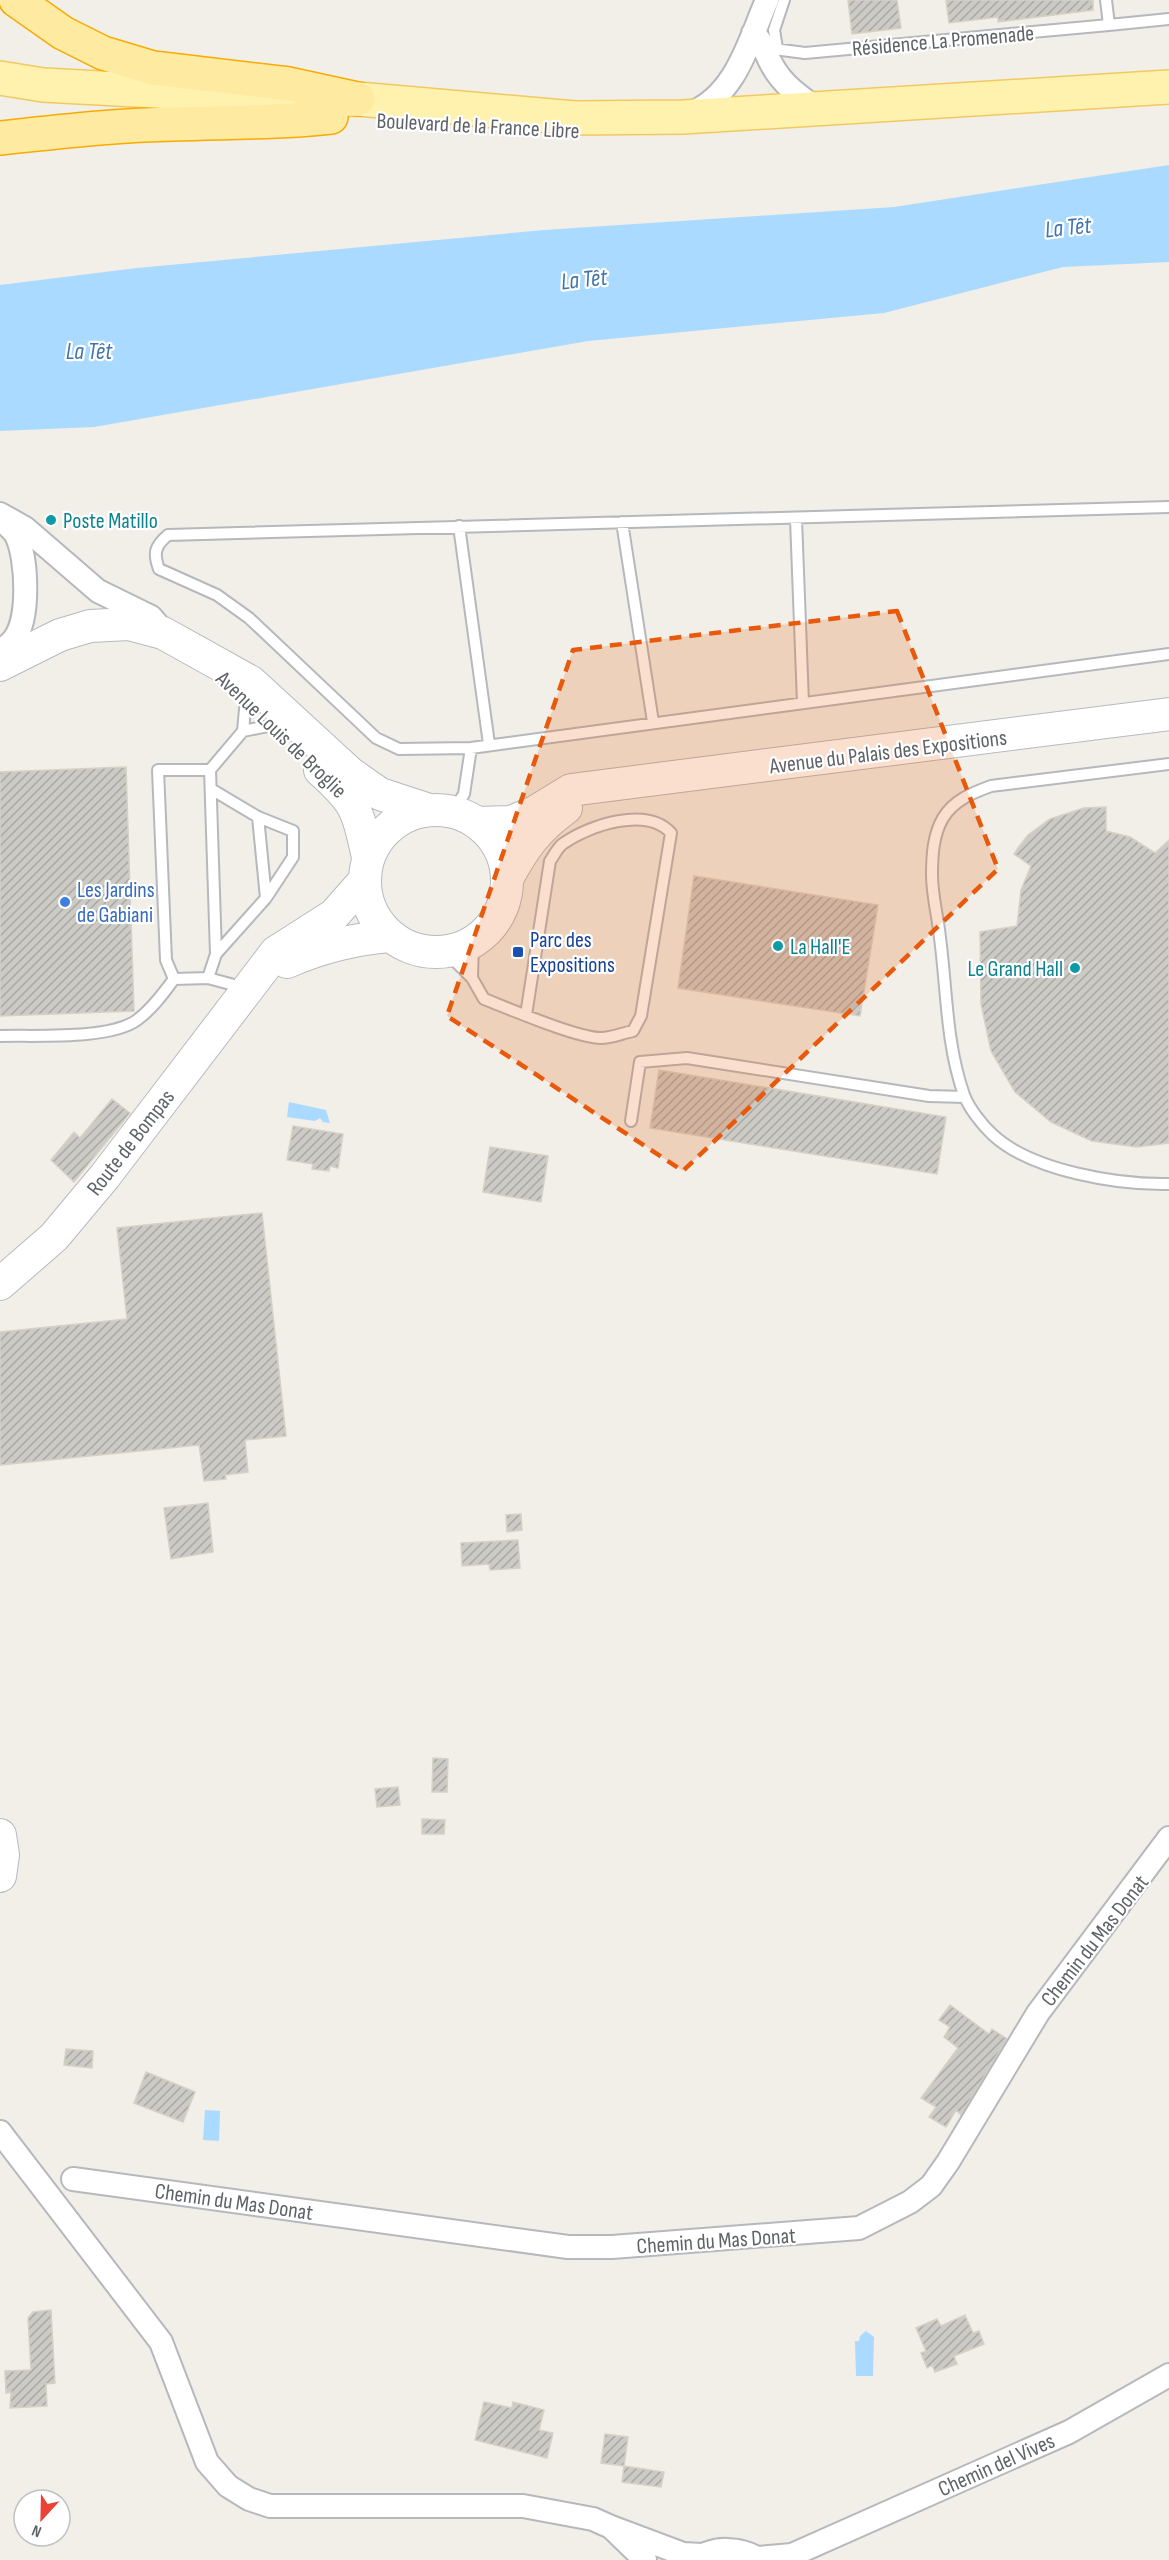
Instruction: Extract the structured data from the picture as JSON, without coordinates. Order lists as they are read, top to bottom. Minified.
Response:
{"streets":{"main road":["Boulevard de la France Libre","Avenue Louis de Broglie","Avenue du Palais des Expositions","Route de Bompas"],"street":["Chemin du Mas Donat","Chemin del Vives"],"lane":["Résidence La Promenade"]},"crossings":[["Avenue Louis de Broglie","Avenue du Palais des Expositions"],["Avenue Louis de Broglie","Route de Bompas"],["Avenue du Palais des Expositions","Route de Bompas"]],"water":["La Têt"],"places":{"other":["Poste Matillo","Les Jardins de Gabiani","La Hall'E","Le Grand Hall"],"transit":["Parc des Expositions"]},"north":"bottom"}
